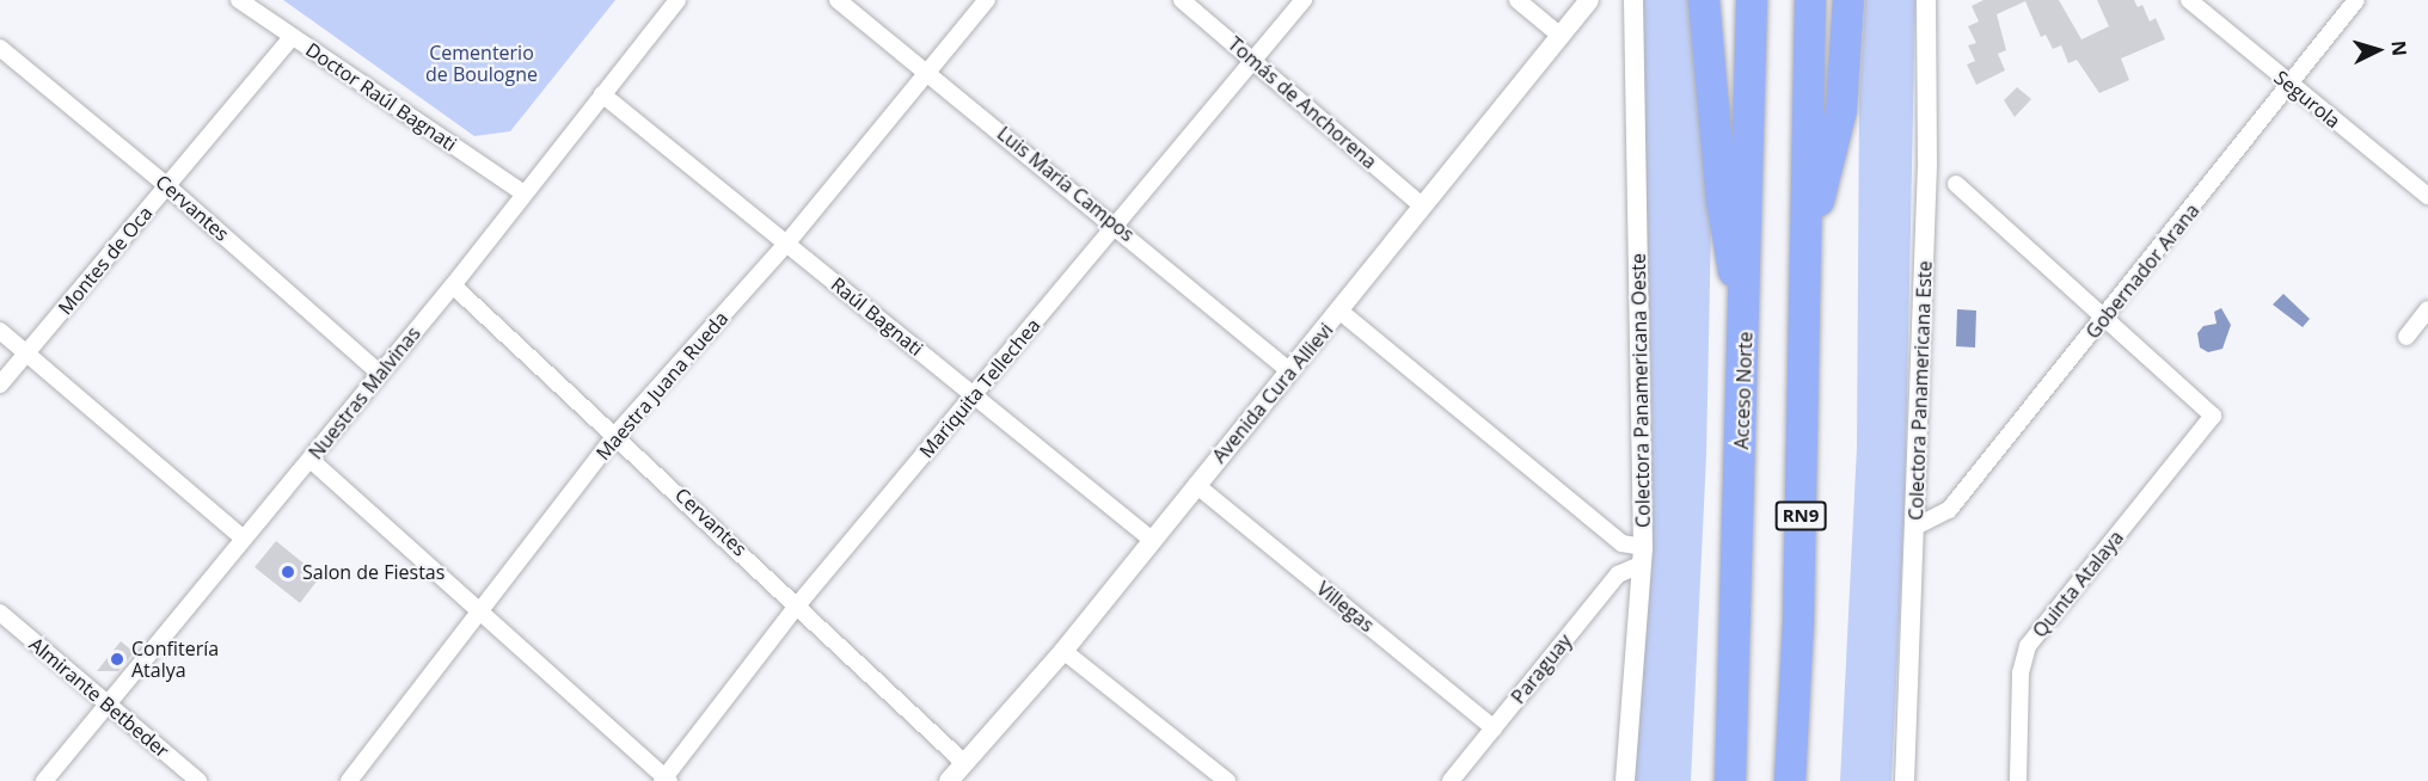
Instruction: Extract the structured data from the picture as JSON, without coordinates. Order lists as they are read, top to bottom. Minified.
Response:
{"streets":{"highway":["Acceso Norte","RN9"],"street":["Doctor Raúl Bagnati","Segurola","Tomás de Anchorena","Luis María Campos","Cervantes","Montes de Oca","Gobernador Arana","Raúl Bagnati","Maestra Juana Rueda","Mariquita Tellechea","Colectora Panamericana Oeste","Colectora Panamericana Este","Nuestras Malvinas","Avenida Cura Allievi","Quinta Atalaya","Villegas","Paraguay","Almirante Betbeder"]},"crossings":[["Doctor Raúl Bagnati","Montes de Oca"],["Doctor Raúl Bagnati","Nuestras Malvinas"],["Segurola","Gobernador Arana"],["Tomás de Anchorena","Mariquita Tellechea"],["Tomás de Anchorena","Avenida Cura Allievi"],["Luis María Campos","Maestra Juana Rueda"],["Luis María Campos","Mariquita Tellechea"],["Luis María Campos","Avenida Cura Allievi"],["Cervantes","Montes de Oca"],["Cervantes","Maestra Juana Rueda"],["Cervantes","Mariquita Tellechea"],["Cervantes","Nuestras Malvinas"],["Cervantes","Avenida Cura Allievi"],["Gobernador Arana","Colectora Panamericana Este"],["Gobernador Arana","Quinta Atalaya"],["Raúl Bagnati","Maestra Juana Rueda"],["Raúl Bagnati","Mariquita Tellechea"],["Raúl Bagnati","Nuestras Malvinas"],["Raúl Bagnati","Avenida Cura Allievi"],["Colectora Panamericana Oeste","Paraguay"],["Nuestras Malvinas","Almirante Betbeder"],["Avenida Cura Allievi","Villegas"],["Villegas","Paraguay"]],"parks":["Cementerio de Boulogne"],"places":["Salon de Fiestas","Confitería Atalya"],"north":"right"}
